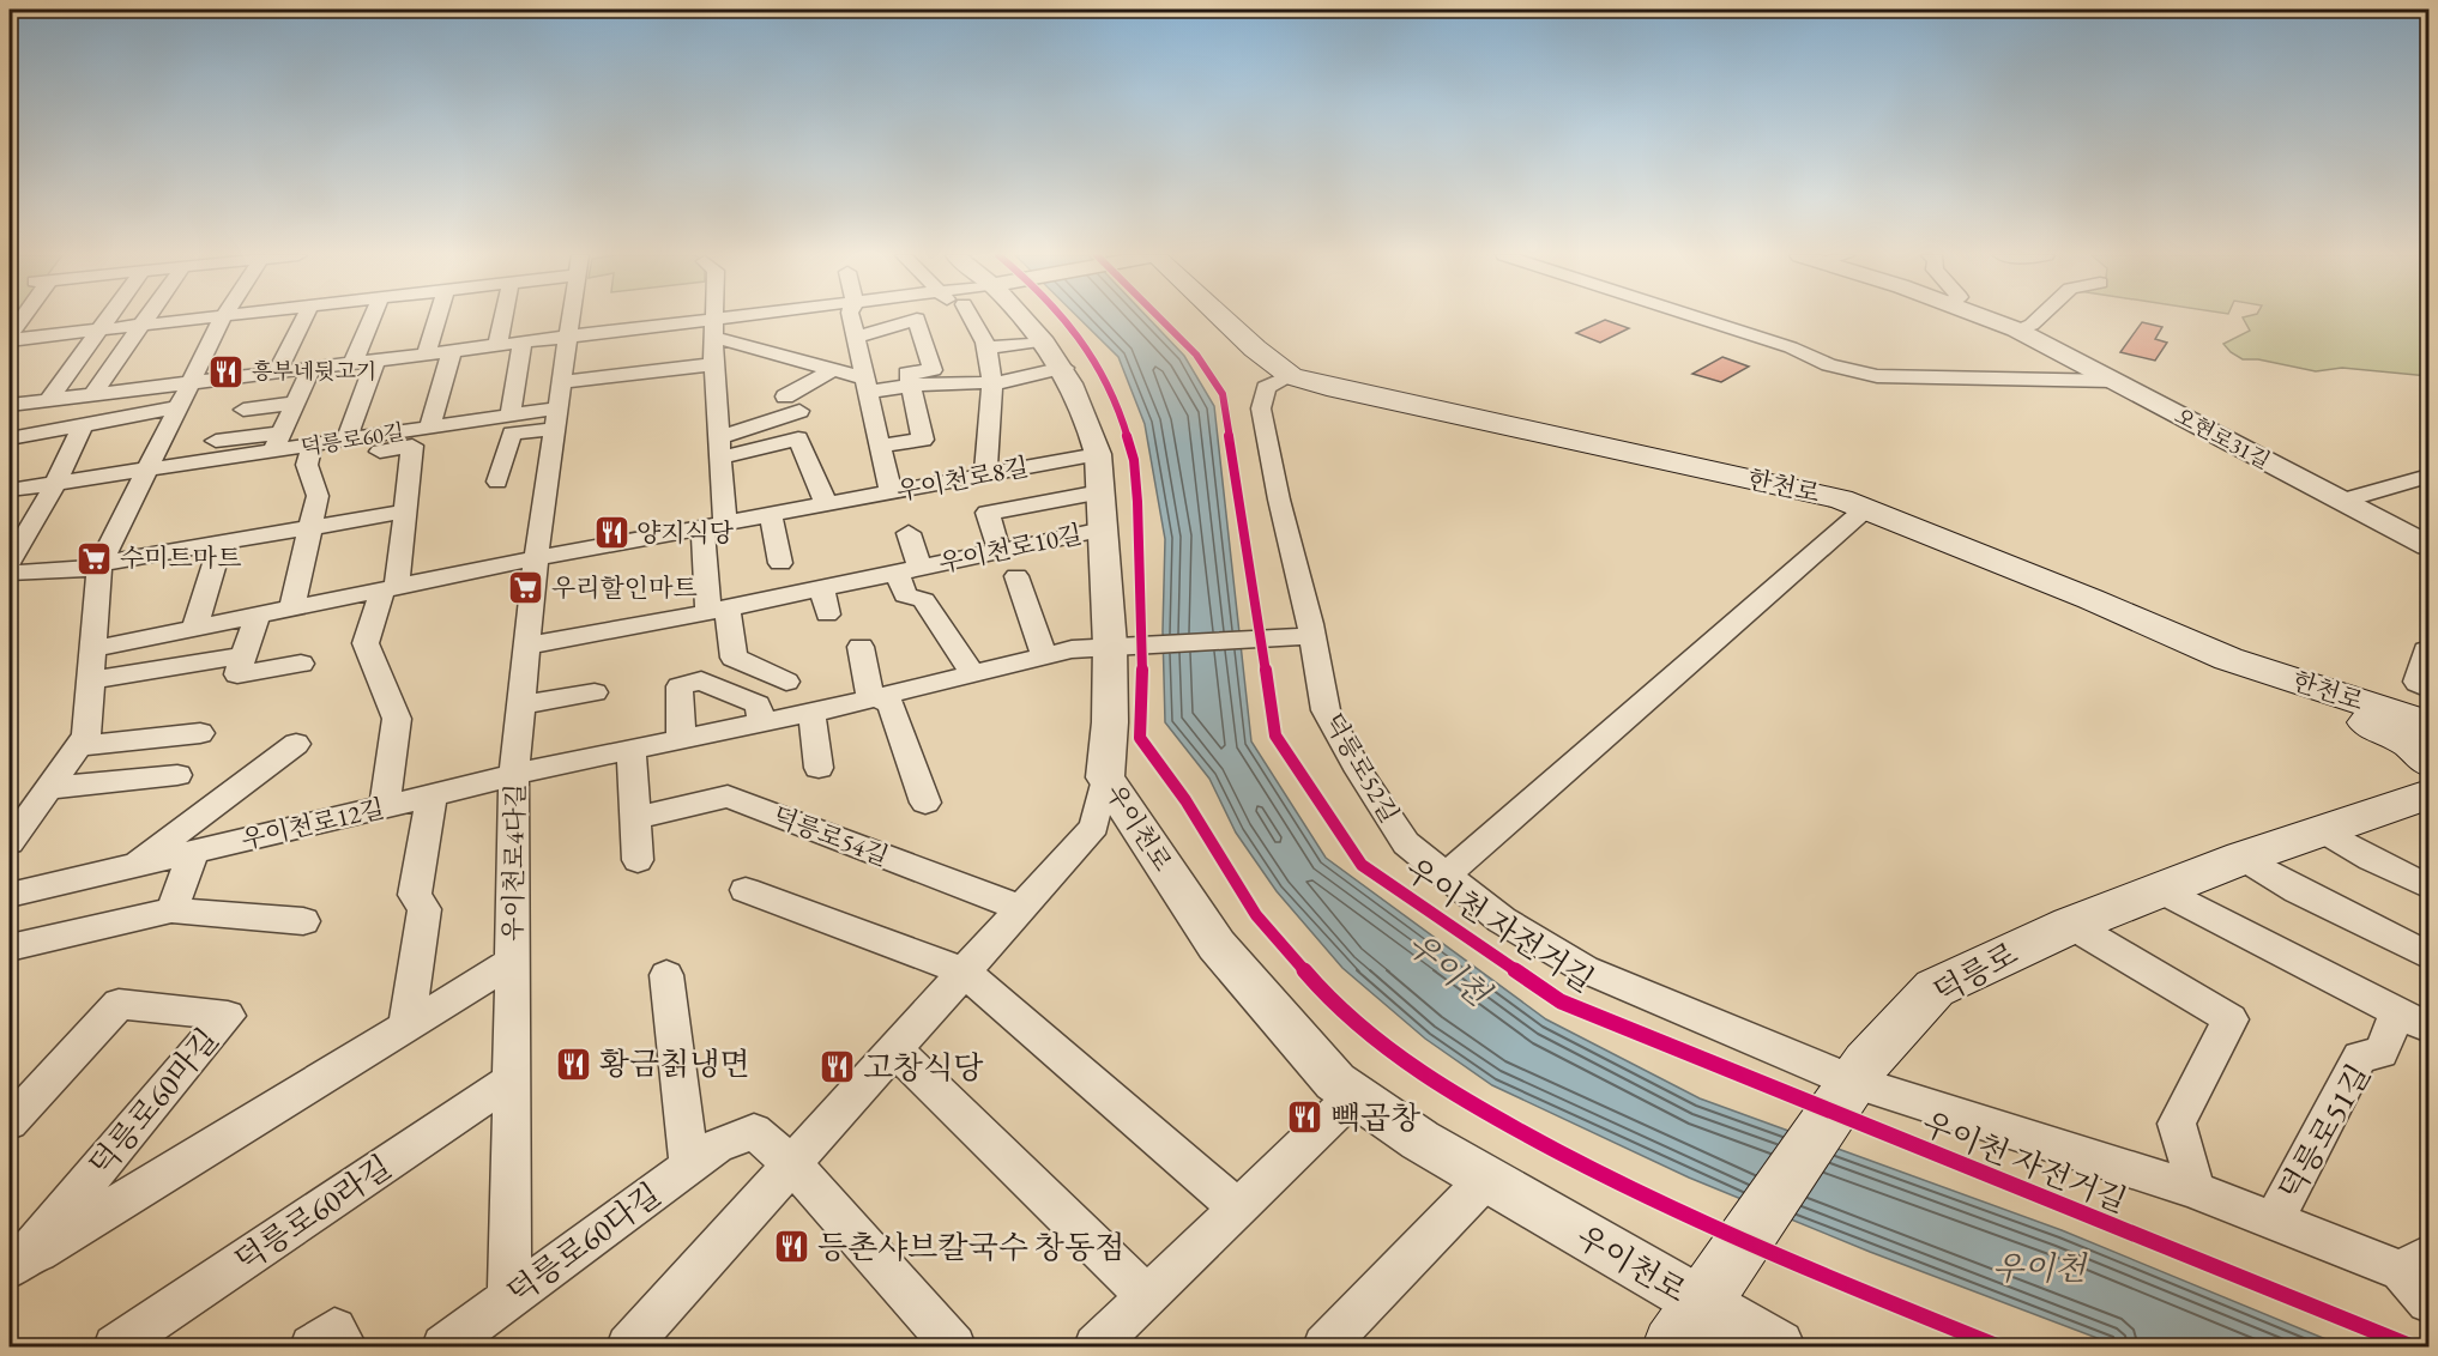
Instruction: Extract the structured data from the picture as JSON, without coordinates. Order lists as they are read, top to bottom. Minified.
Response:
{"streets":{"main road":["한천로","덕릉로"],"street":["오현로31길","덕릉로60길","우이천로8길","우이천로10길","덕릉로52길","우이천로12길","우이천로","덕릉로54길","우이천로4다길","덕릉로60마길","덕릉로51길","덕릉로60라길","덕릉로60다길"],"cycle path":["우이천 자전거길"]},"crossings":[["덕릉로60길","우이천로4다길"],["우이천로8길","우이천로"],["우이천로8길","우이천로4다길"],["한천로","덕릉로52길"],["우이천로10길","우이천로"],["우이천로10길","우이천로4다길"],["덕릉로52길","우이천로12길"],["덕릉로52길","덕릉로"],["덕릉로52길","덕릉로51길"],["우이천로12길","우이천로"],["우이천로12길","우이천로4다길"],["우이천로","덕릉로"],["우이천로4다길","덕릉로60마길"],["우이천로4다길","덕릉로60라길"],["우이천로4다길","덕릉로60다길"],["덕릉로","덕릉로51길"]],"water":["우이천"],"places":{"restaurant":["흥부네뒷고기","양지식당","황금칡냉면","고창식당","빽곱창","등촌샤브칼국수 창동점"],"supermarket":["수미트마트","우리할인마트"]}}
